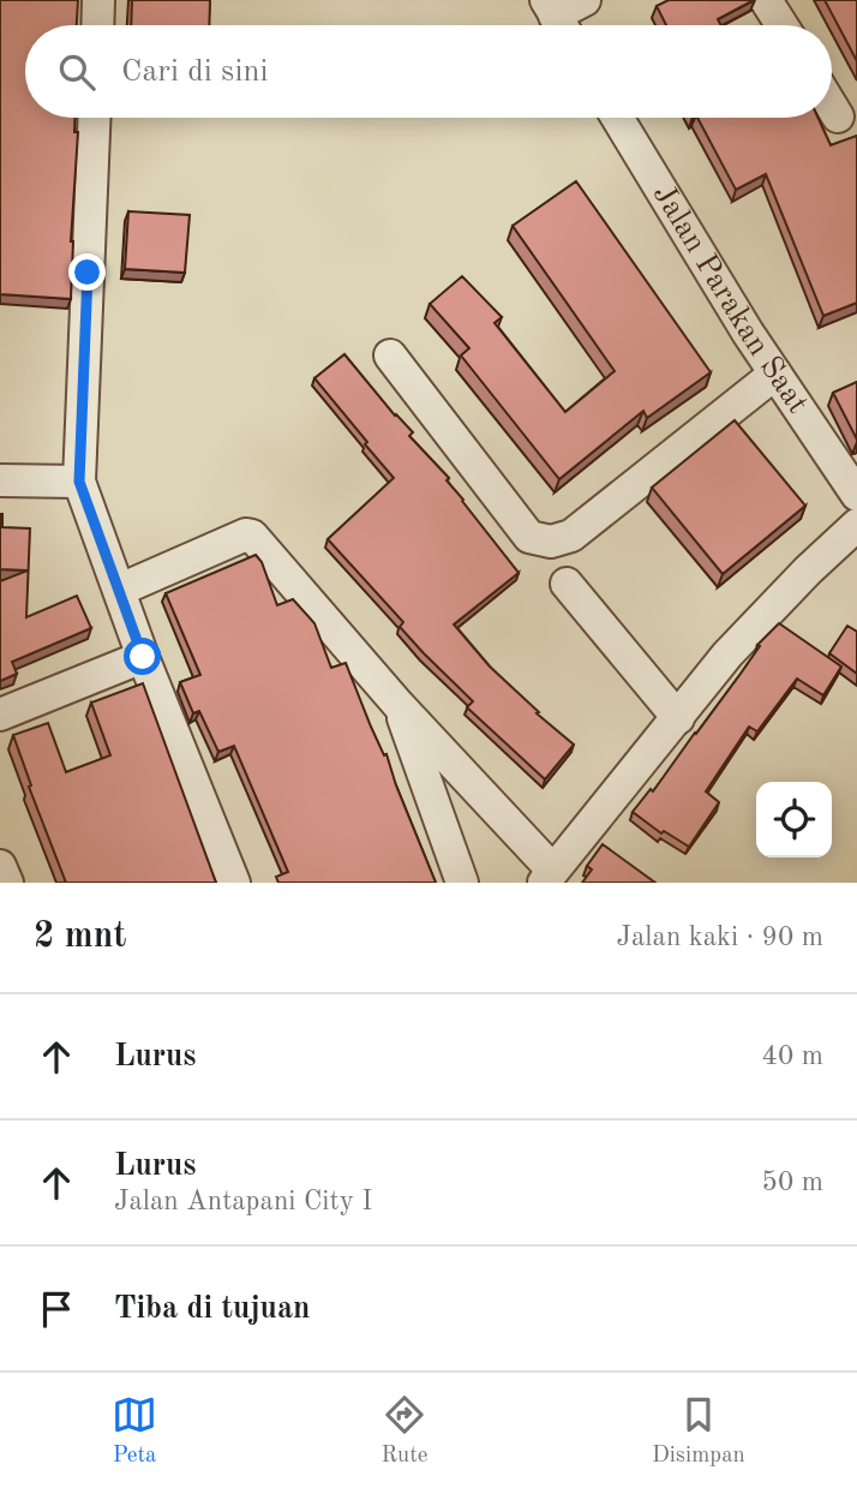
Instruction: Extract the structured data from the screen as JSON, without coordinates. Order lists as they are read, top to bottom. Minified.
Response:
{"streets":{"street":["Jalan Parakan Saat"]},"page":{"search":"Cari di sini","heading":["2 mnt","Jalan kaki · 90 m"],"list":[["Lurus","40 m"],["Lurus","Jalan Antapani City I","50 m"],"Tiba di tujuan"],"nav":["Peta","Rute","Disimpan"]}}
